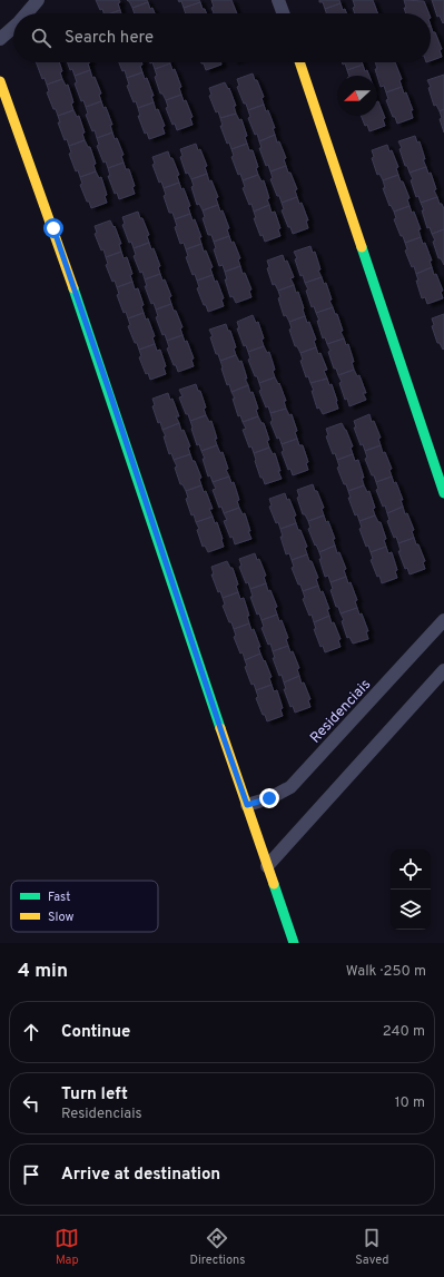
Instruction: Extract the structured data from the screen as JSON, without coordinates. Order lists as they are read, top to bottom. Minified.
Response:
{"streets":{"street":["Residenciais"]},"legend":["Fast","Slow"],"north":"left","page":{"search":"Search here","heading":["4 min","Walk · 250 m"],"list":[["Continue","240 m"],["Turn left","Residenciais","10 m"],"Arrive at destination"],"nav":["Map","Directions","Saved"]}}
